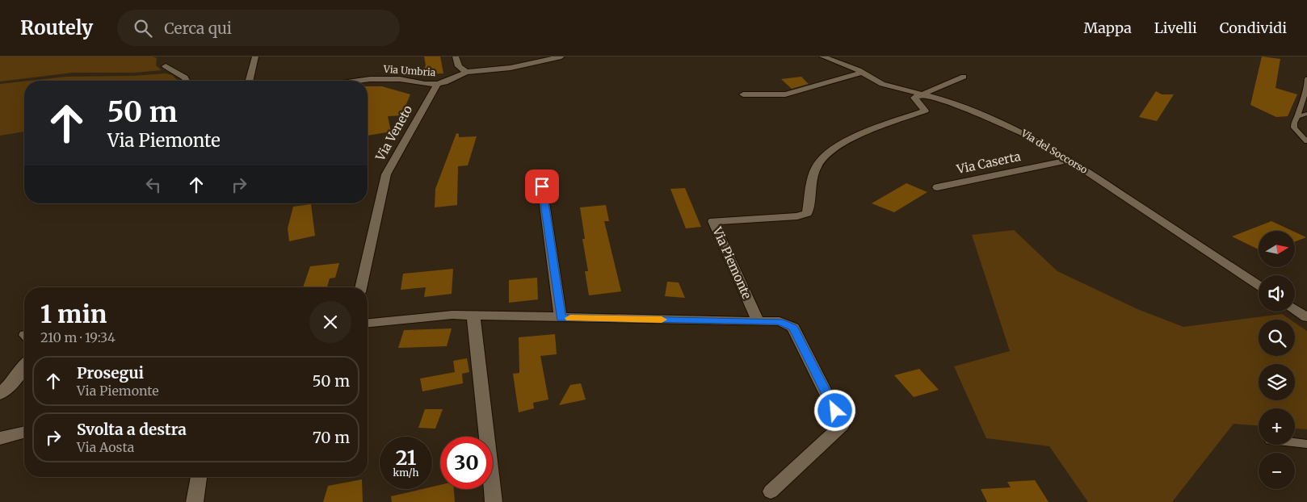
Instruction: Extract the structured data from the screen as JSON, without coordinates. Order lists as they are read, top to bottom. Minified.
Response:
{"streets":{"street":["Via Umbria","Via Veneto","Via del Soccorso","Via Caserta","Via Piemonte"]},"crossings":[["Via Umbria","Via Veneto"],["Via del Soccorso","Via Caserta"],["Via del Soccorso","Via Piemonte"]],"north":"right","page":{"header":"Routely","search":"Cerca qui","nav":["Mappa","Livelli","Condividi"],"turn":["50 m","Via Piemonte"],"map_buttons":["+","−"],"heading":["1 min","210 m · 19:34"],"list":[{"name":"Prosegui","note":"Via Piemonte","value":"50 m"},{"name":"Svolta a destra","note":"Via Aosta","value":"70 m"}],"speed":"21 km/h","limit":"30"}}
